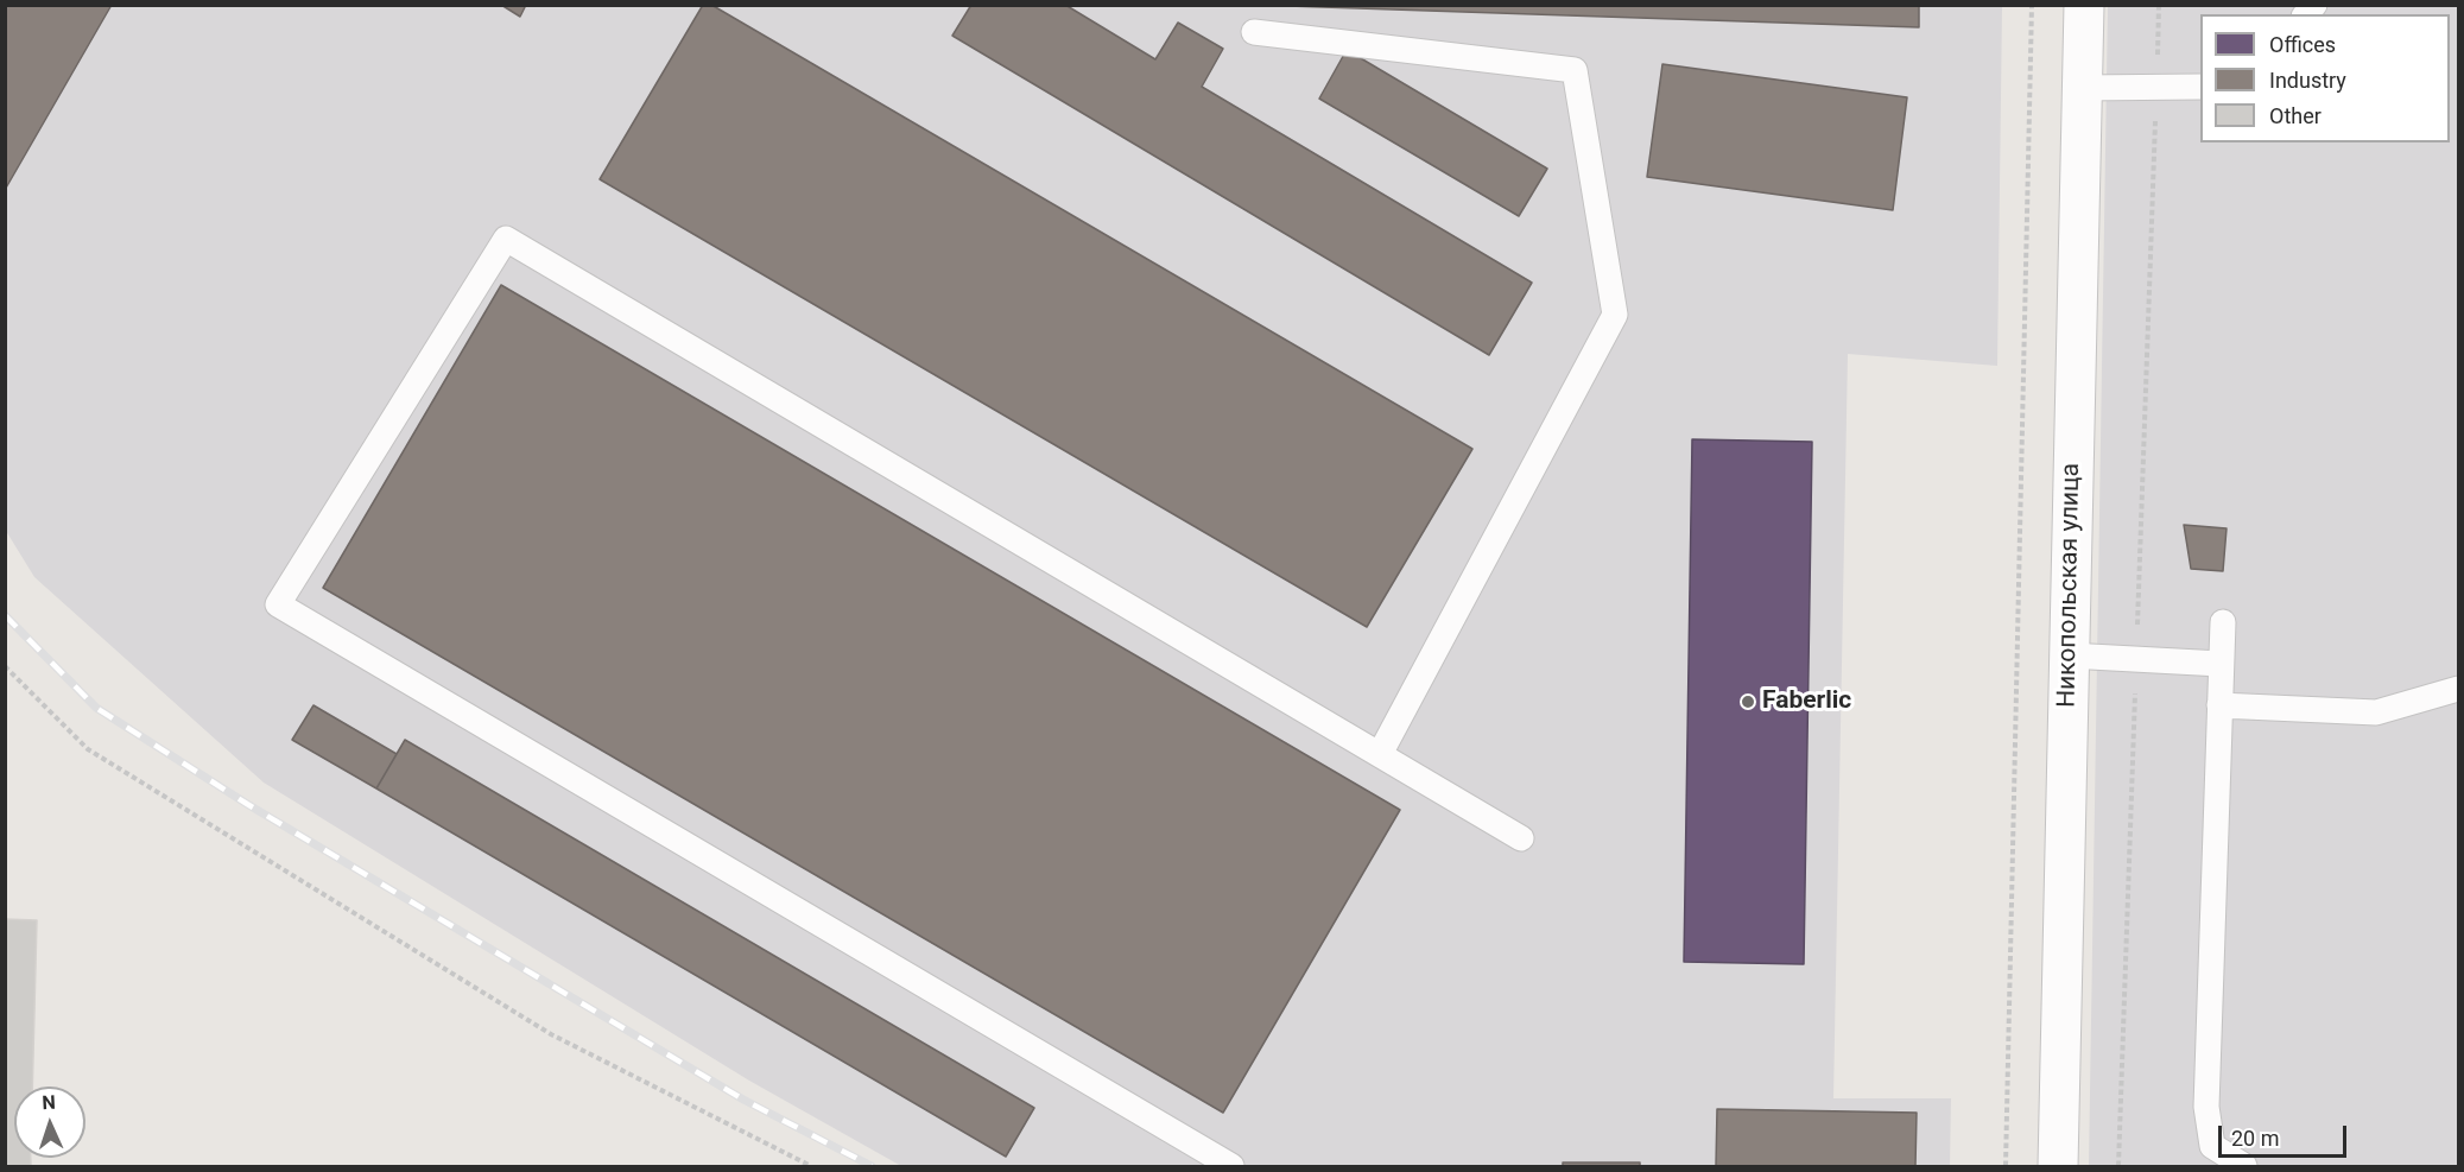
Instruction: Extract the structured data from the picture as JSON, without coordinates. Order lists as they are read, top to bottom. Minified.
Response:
{"streets":{"street":["Никопольская улица"]},"places":["Faberlic"],"legend":["Offices","Industry","Other"],"scale_bar":"20 m","north":"top"}
